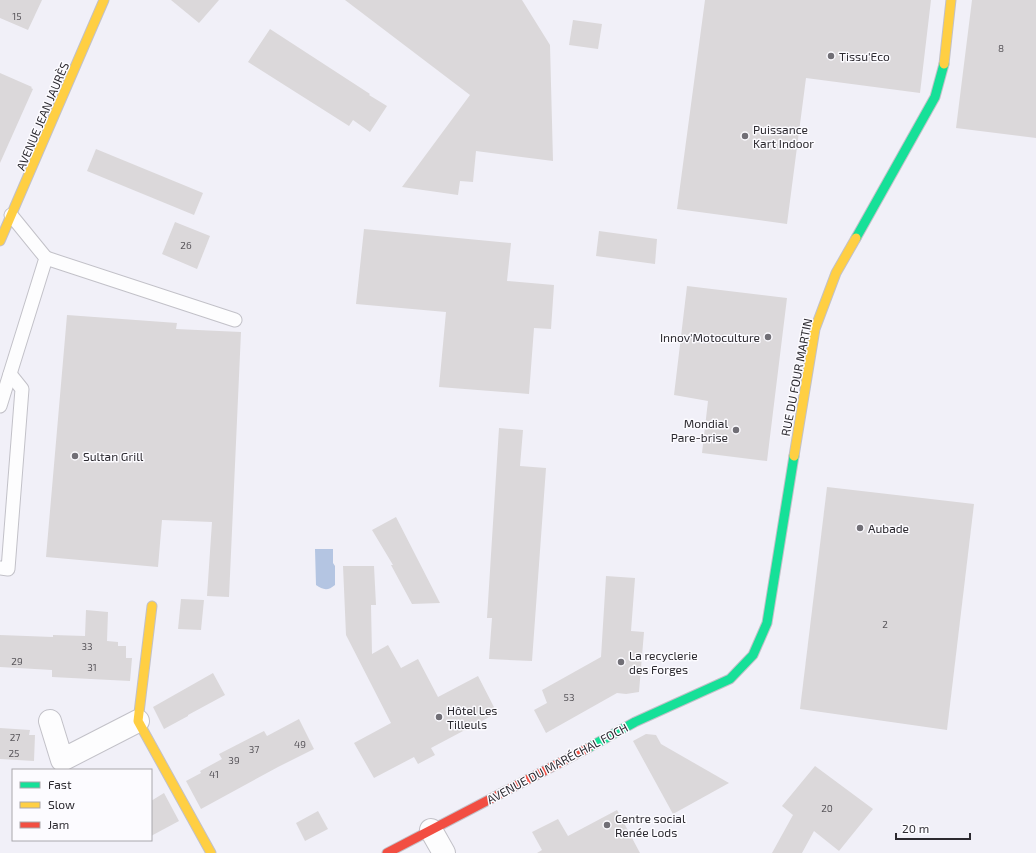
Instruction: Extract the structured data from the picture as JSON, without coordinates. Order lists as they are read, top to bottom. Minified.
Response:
{"streets":{"street":["AVENUE JEAN JAURÈS","RUE DU FOUR MARTIN","AVENUE DU MARÉCHAL FOCH"]},"crossings":[["RUE DU FOUR MARTIN","AVENUE DU MARÉCHAL FOCH"]],"places":["Tissu'Eco","Puissance Kart Indoor","Innov'Motoculture","Mondial Pare-brise","Sultan Grill","Aubade","La recyclerie des Forges","Hôtel Les Tilleuls","Centre social Renée Lods"],"house_numbers":["15","8","26","2","33","29","31","53","27","49","37","25","39","41","20"],"legend":["Fast","Slow","Jam"],"scale_bar":"20 m"}
